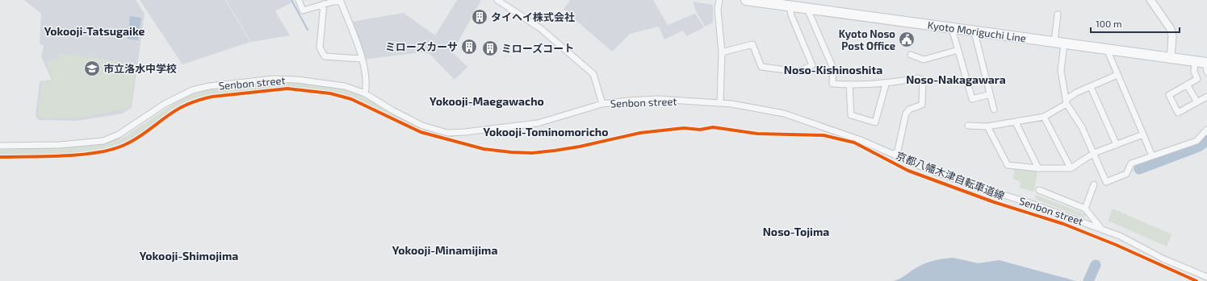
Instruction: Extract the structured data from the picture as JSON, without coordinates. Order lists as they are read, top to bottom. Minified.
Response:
{"streets":{"main road":["Kyoto Moriguchi Line"],"street":["Senbon street"],"cycle path":["京都八幡木津自転車道線"]},"districts":["Yokooji-Tatsugaike","Noso-Kishinoshita","Noso-Nakagawara","Yokooji-Maegawacho","Yokooji-Tominomoricho","Noso-Tojima","Yokooji-Minamijima","Yokooji-Shimojima"],"places":{"building":["タイヘイ株式会社","ミローズカーサ","ミローズコート"],"public building":["Kyoto Noso Post Office"],"school or university":["市立洛水中学校"]},"scale_bar":"100 m"}
